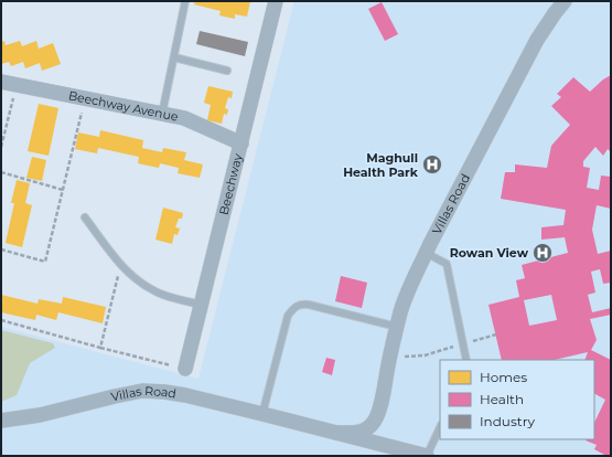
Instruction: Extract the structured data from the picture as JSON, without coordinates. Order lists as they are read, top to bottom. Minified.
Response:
{"streets":{"street":["Beechway Avenue","Beechway","Villas Road"]},"crossings":[["Beechway Avenue","Beechway"]],"places":{"hospital":["Maghull Health Park","Rowan View"]},"legend":["Homes","Health","Industry"]}
